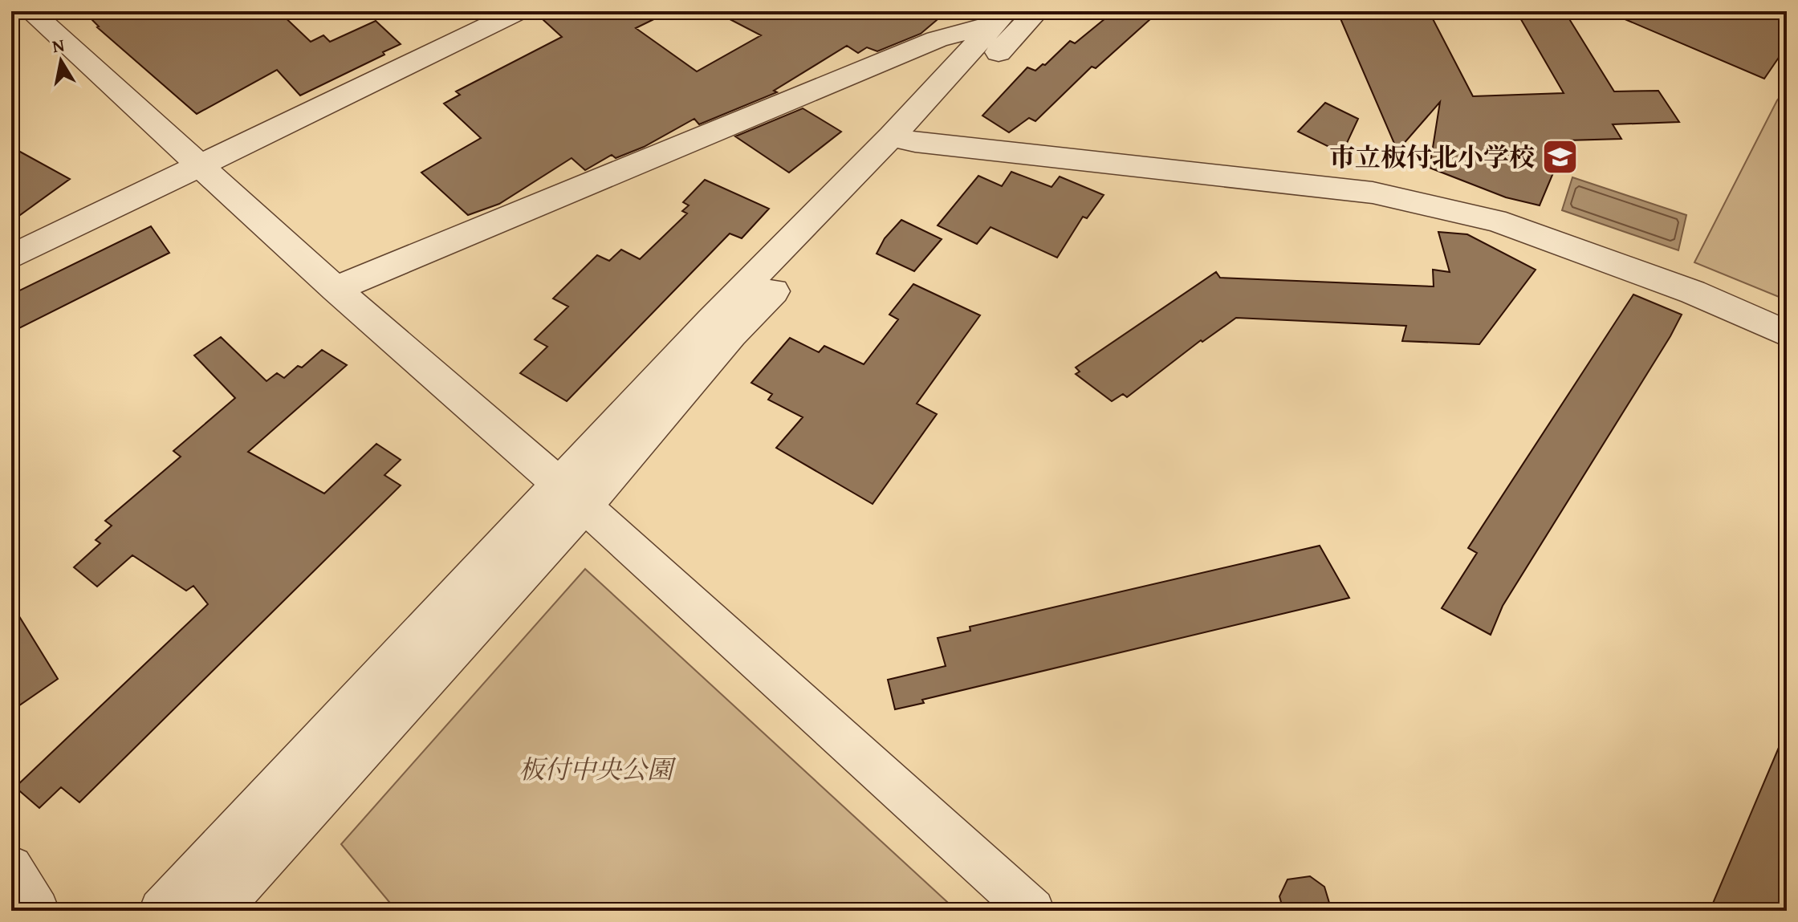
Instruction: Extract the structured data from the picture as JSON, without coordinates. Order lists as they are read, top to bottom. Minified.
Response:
{"parks":["板付中央公園"],"places":{"school or university":["市立板付北小学校"]},"north":"top"}
